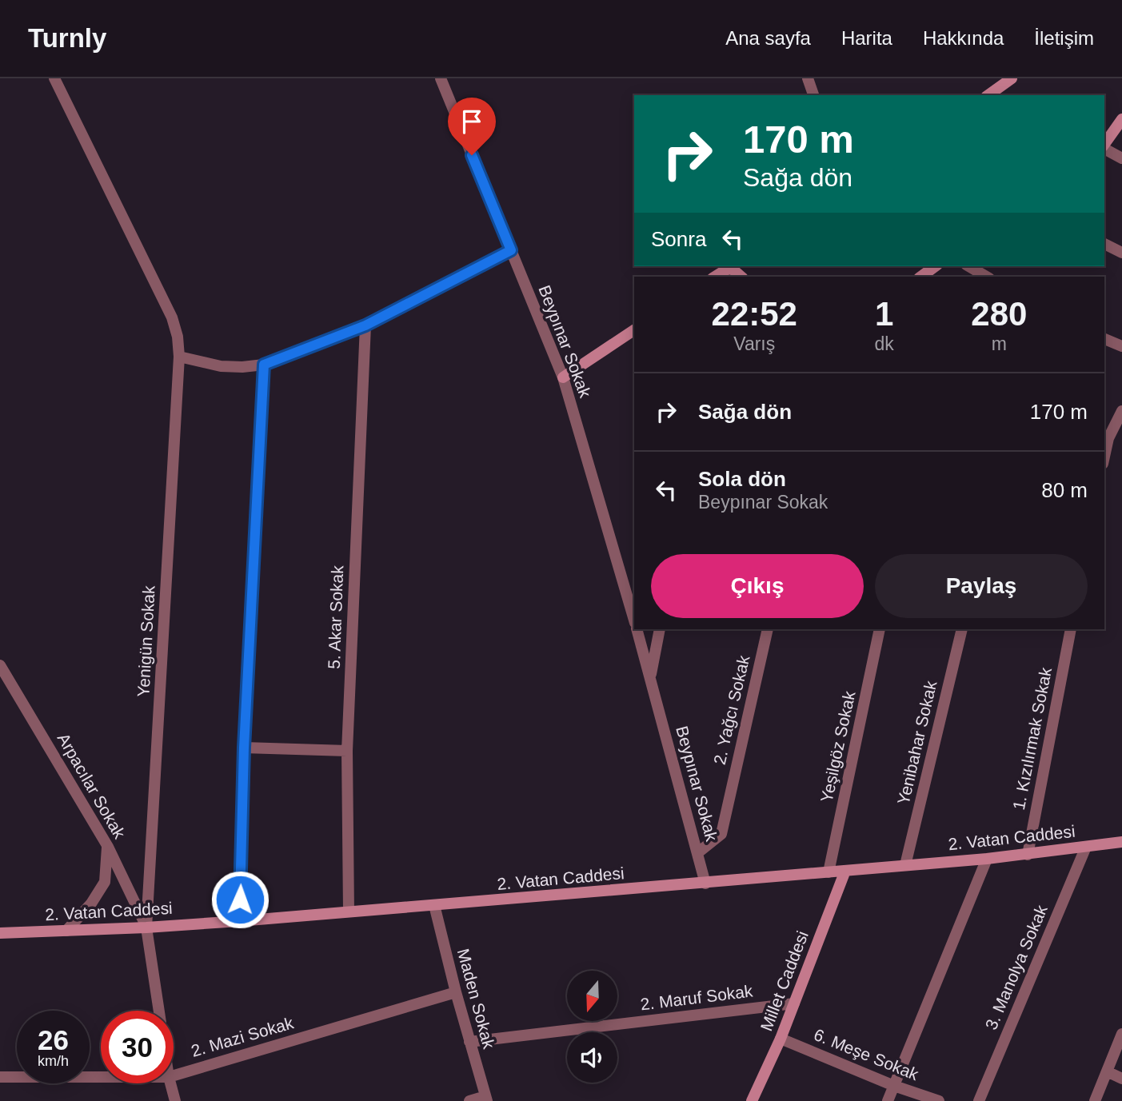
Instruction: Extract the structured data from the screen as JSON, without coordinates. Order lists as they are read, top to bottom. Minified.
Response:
{"streets":{"main road":["2. Vatan Caddesi","Millet Caddesi"],"street":["Beypınar Sokak","5. Akar Sokak","Yenigün Sokak","2. Yağcı Sokak","1. Kızılırmak Sokak","Yenibahar Sokak","Yeşilgöz Sokak","Arpacılar Sokak","3. Manolya Sokak","2. Maruf Sokak","Maden Sokak","2. Mazi Sokak","6. Meşe Sokak"]},"crossings":[["Beypınar Sokak","2. Yağcı Sokak"],["Beypınar Sokak","2. Vatan Caddesi"],["5. Akar Sokak","2. Vatan Caddesi"],["Yenigün Sokak","Arpacılar Sokak"],["Yenigün Sokak","2. Vatan Caddesi"],["1. Kızılırmak Sokak","2. Vatan Caddesi"],["Yenibahar Sokak","2. Vatan Caddesi"],["Yeşilgöz Sokak","2. Vatan Caddesi"],["Arpacılar Sokak","2. Vatan Caddesi"],["2. Vatan Caddesi","3. Manolya Sokak"],["2. Vatan Caddesi","Millet Caddesi"],["2. Vatan Caddesi","Maden Sokak"],["Millet Caddesi","2. Maruf Sokak"],["Millet Caddesi","6. Meşe Sokak"],["2. Maruf Sokak","Maden Sokak"],["Maden Sokak","2. Mazi Sokak"]],"north":"bottom","page":{"header":"Turnly","nav":["Ana sayfa","Harita","Hakkında","İletişim"],"turn":["170 m","Sağa dön"],"then":"Sonra","eta":["22:52","Varış","1","dk","280","m"],"list":[{"name":"Sağa dön","value":"170 m"},{"name":"Sola dön","note":"Beypınar Sokak","value":"80 m"}],"buttons":["Çıkış","Paylaş"],"speed":"26 km/h","limit":"30"}}
